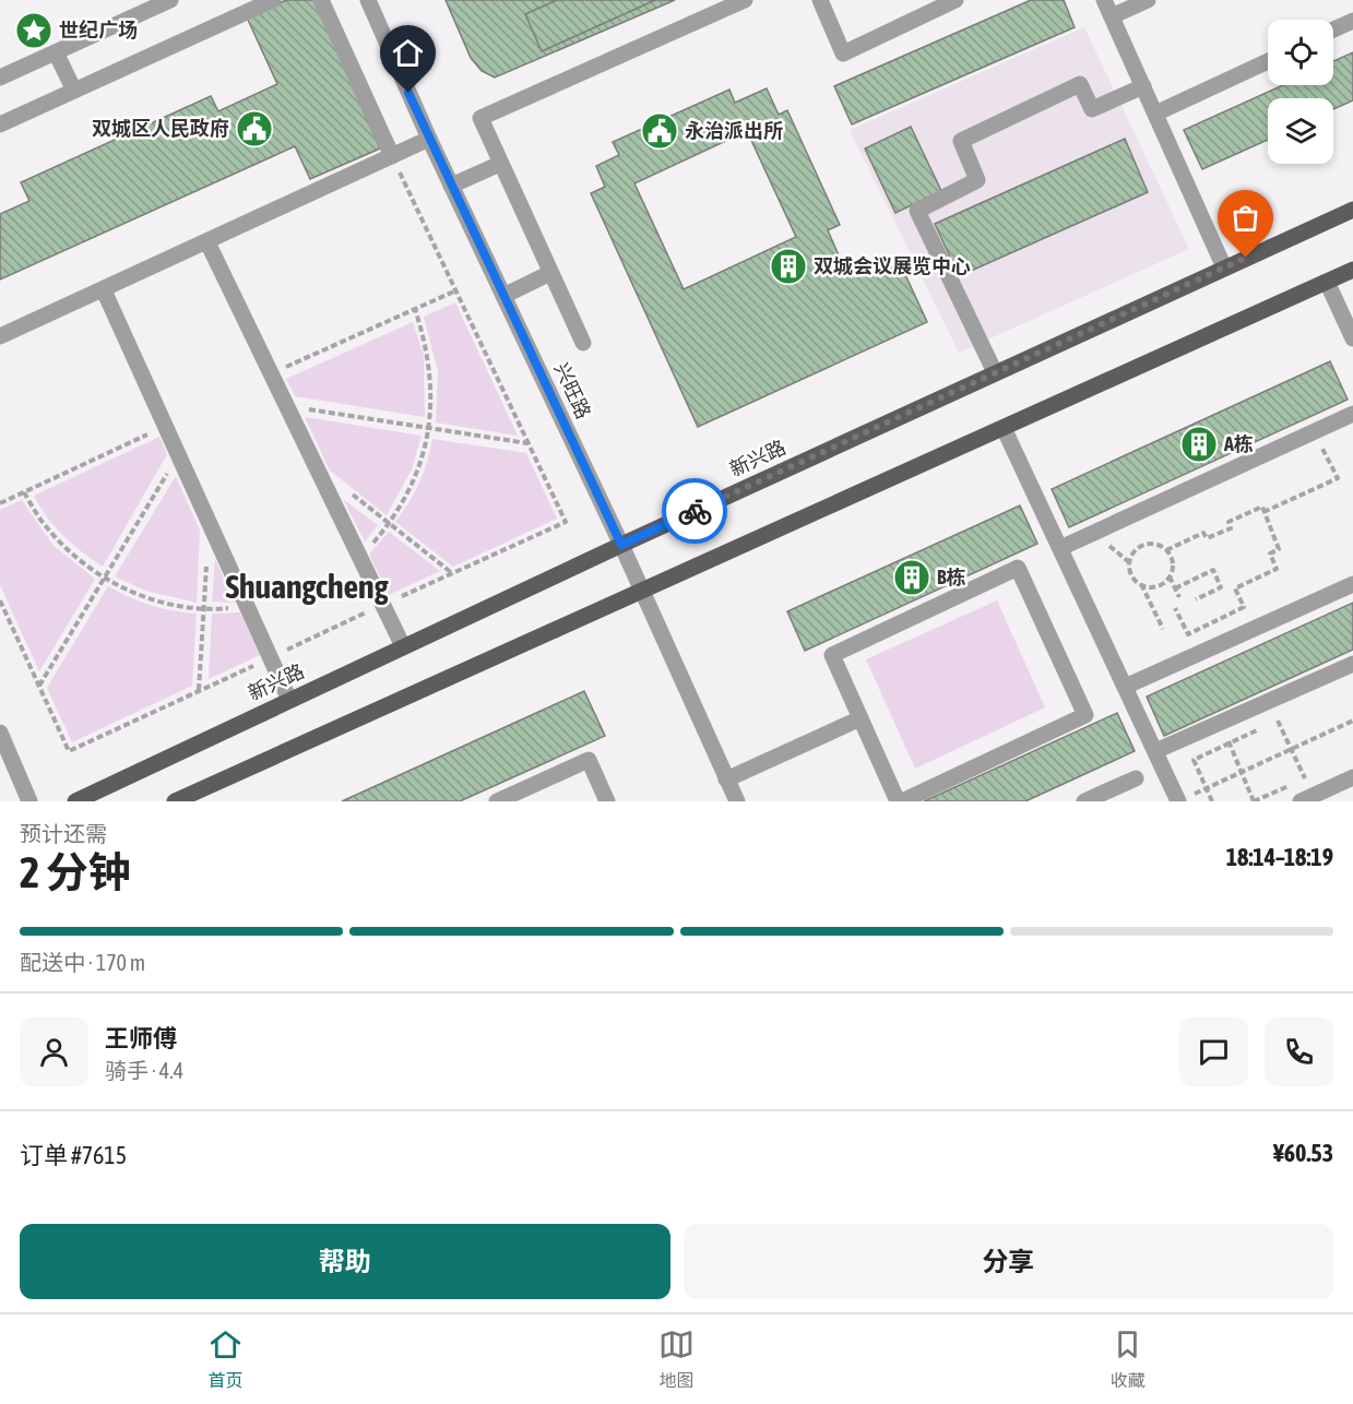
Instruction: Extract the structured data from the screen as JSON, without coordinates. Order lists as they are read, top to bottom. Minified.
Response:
{"streets":{"main road":["新兴路"],"street":["兴旺路"]},"crossings":[["兴旺路","新兴路"]],"districts":["Shuangcheng"],"places":{"place":["世纪广场"],"public building":["双城区人民政府","永治派出所"],"building":["双城会议展览中心","A栋","B栋"]},"page":{"heading":["2 分钟","预计还需","18:14–18:19"],"panel":["王师傅","骑手 · 4.4","订单 #7615","¥60.53"],"bar":"配送中 · 170 m","buttons":["帮助","分享"],"tabs":["首页","地图","收藏"]}}
